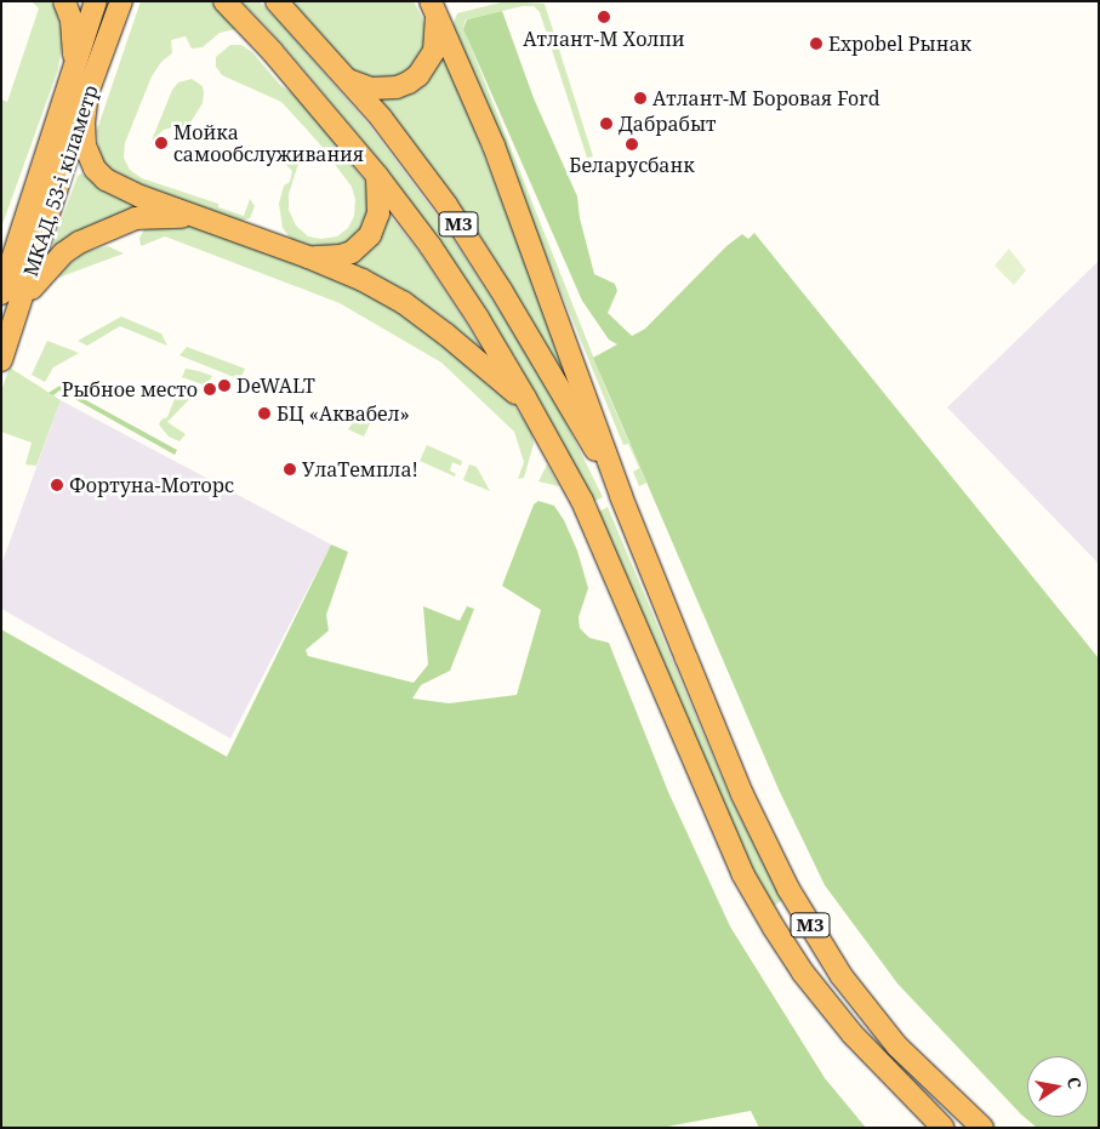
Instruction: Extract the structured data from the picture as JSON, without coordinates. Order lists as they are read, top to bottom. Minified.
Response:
{"streets":{"highway":["МКАД, 53-і кіламетр","М3"]},"places":["Атлант-М Холпи","Expobel Рынак","Атлант-М Боровая Ford","Дабрабыт","Мойка самообслуживания","Беларусбанк","DeWALT","Рыбное место","БЦ «Аквабел»","УлаТемпла!","Фортуна-Моторс"],"north":"right"}
